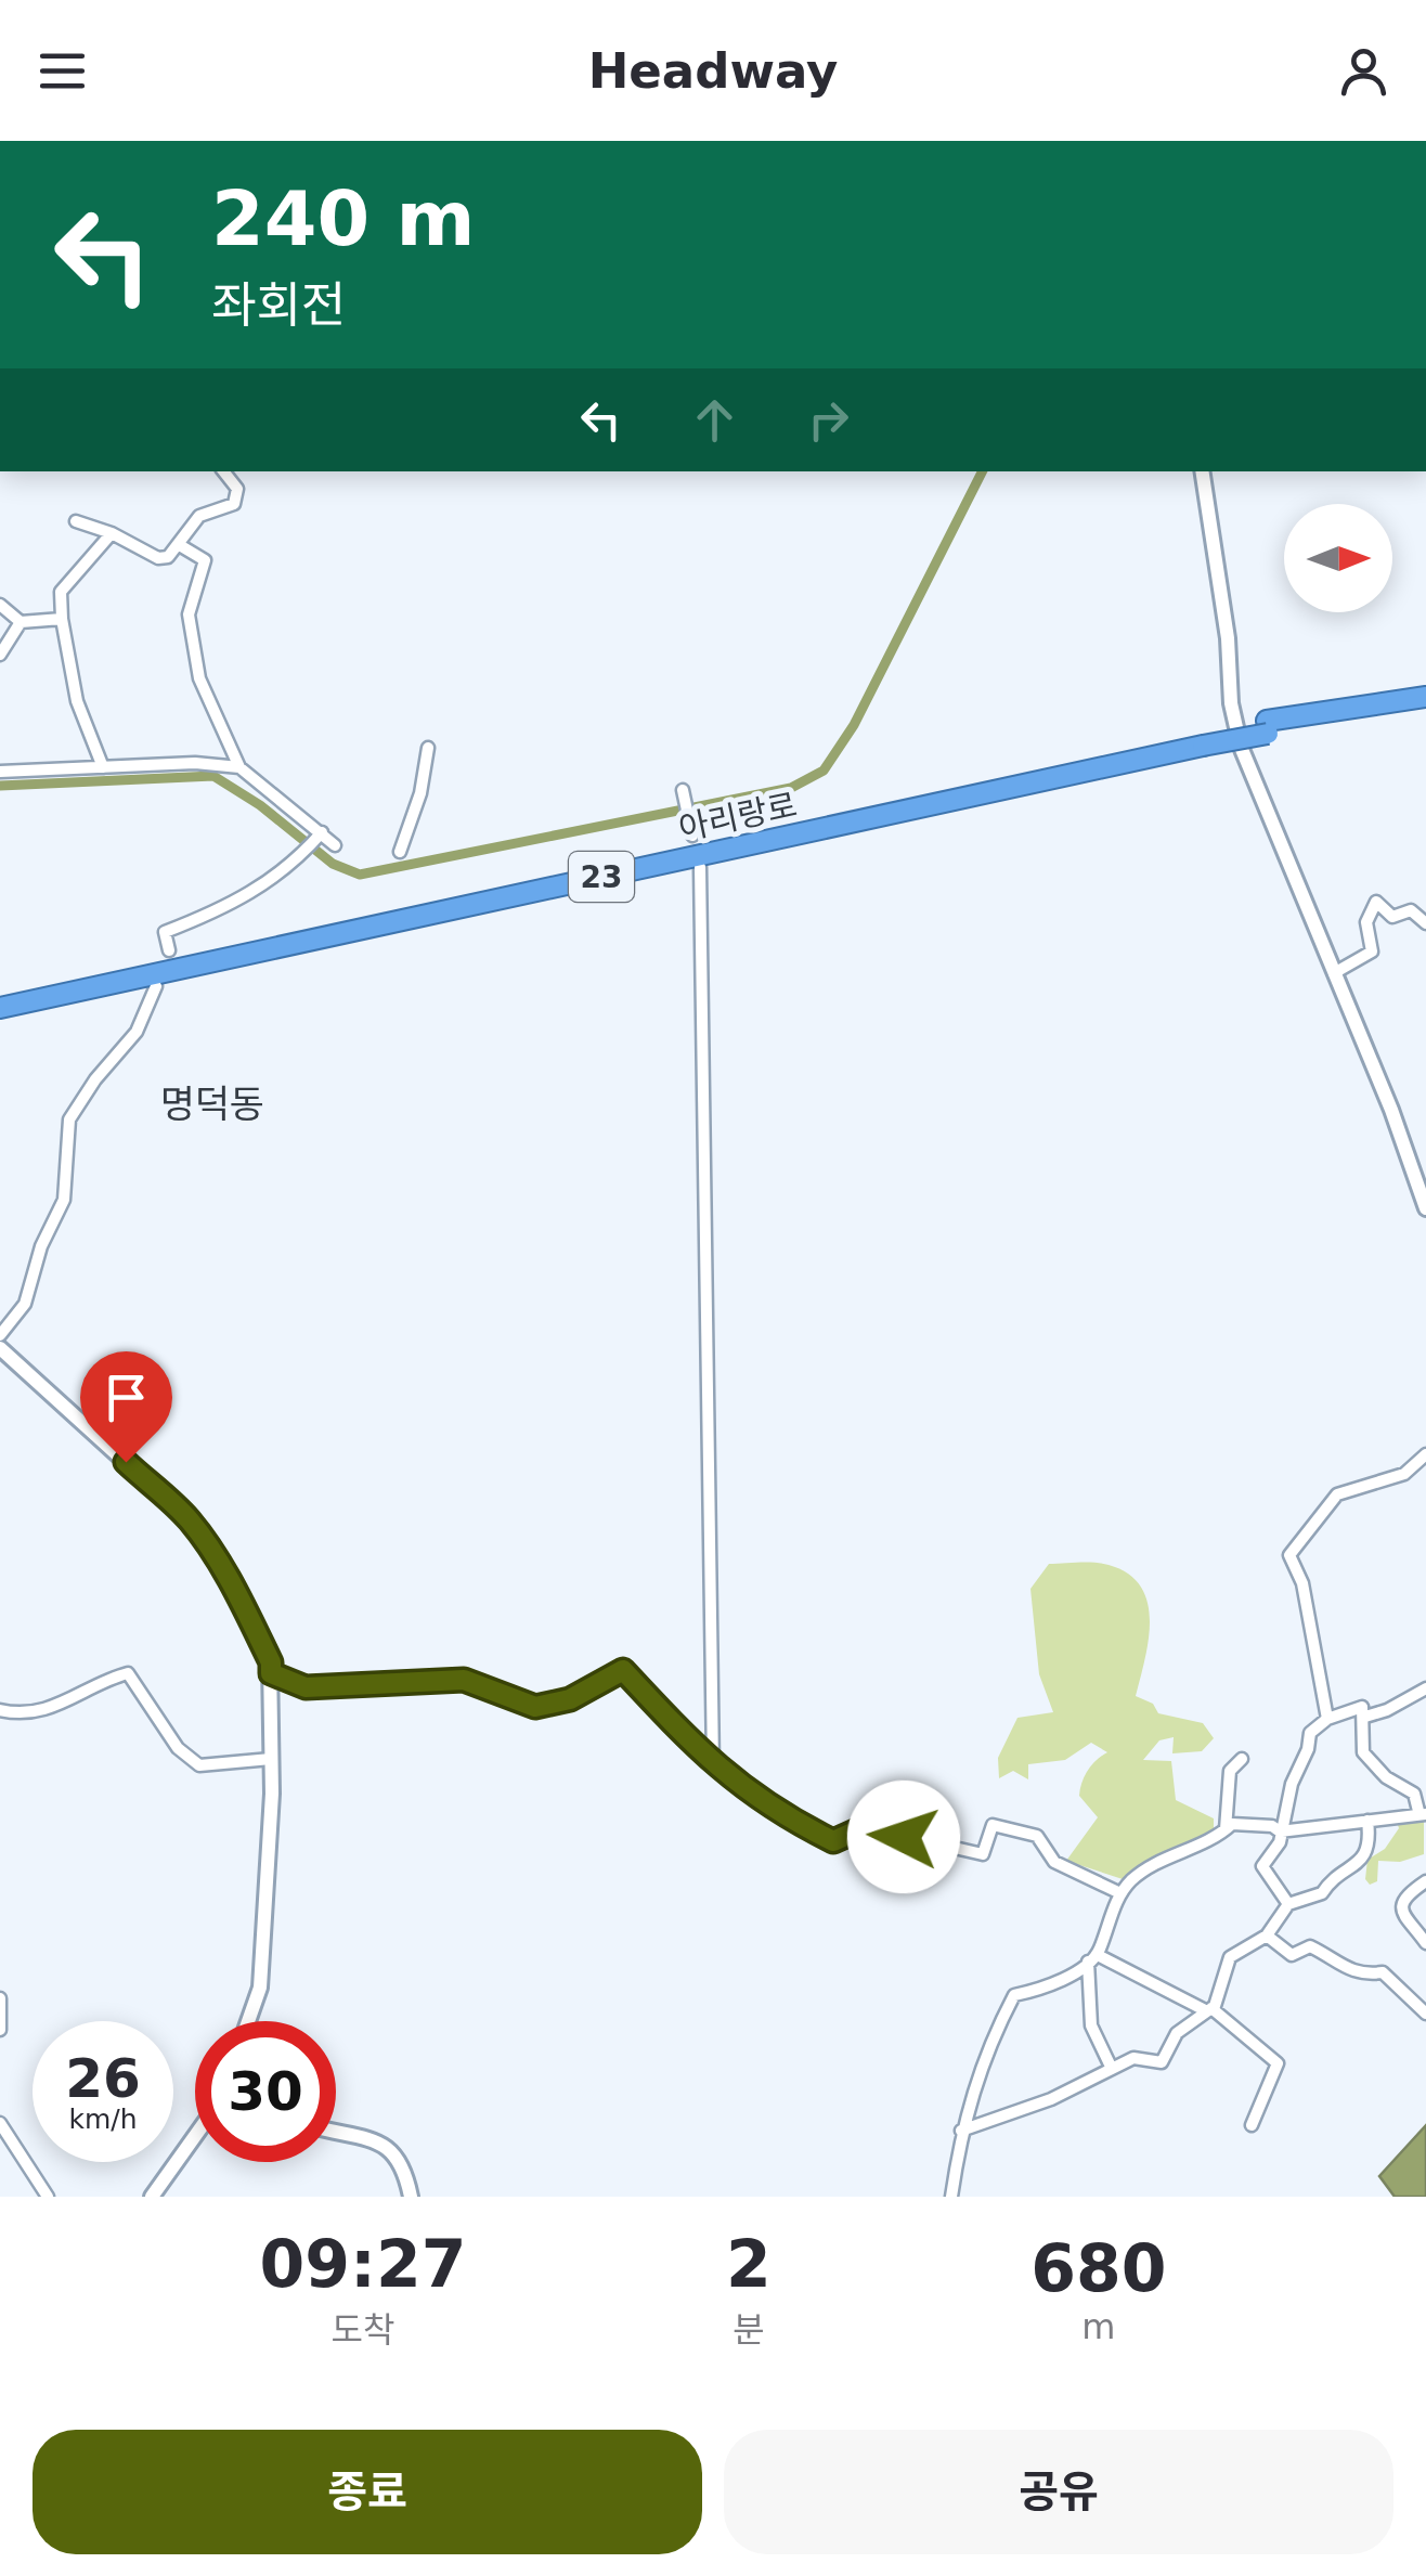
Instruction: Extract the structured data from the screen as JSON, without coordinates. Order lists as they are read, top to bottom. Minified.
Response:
{"streets":{"highway":["아리랑로","23"]},"districts":["명덕동"],"north":"right","page":{"header":"Headway","turn":["240 m","좌회전"],"speed":"26 km/h","limit":"30","eta":["09:27","도착","2","분","680","m"],"buttons":["종료","공유"]}}
